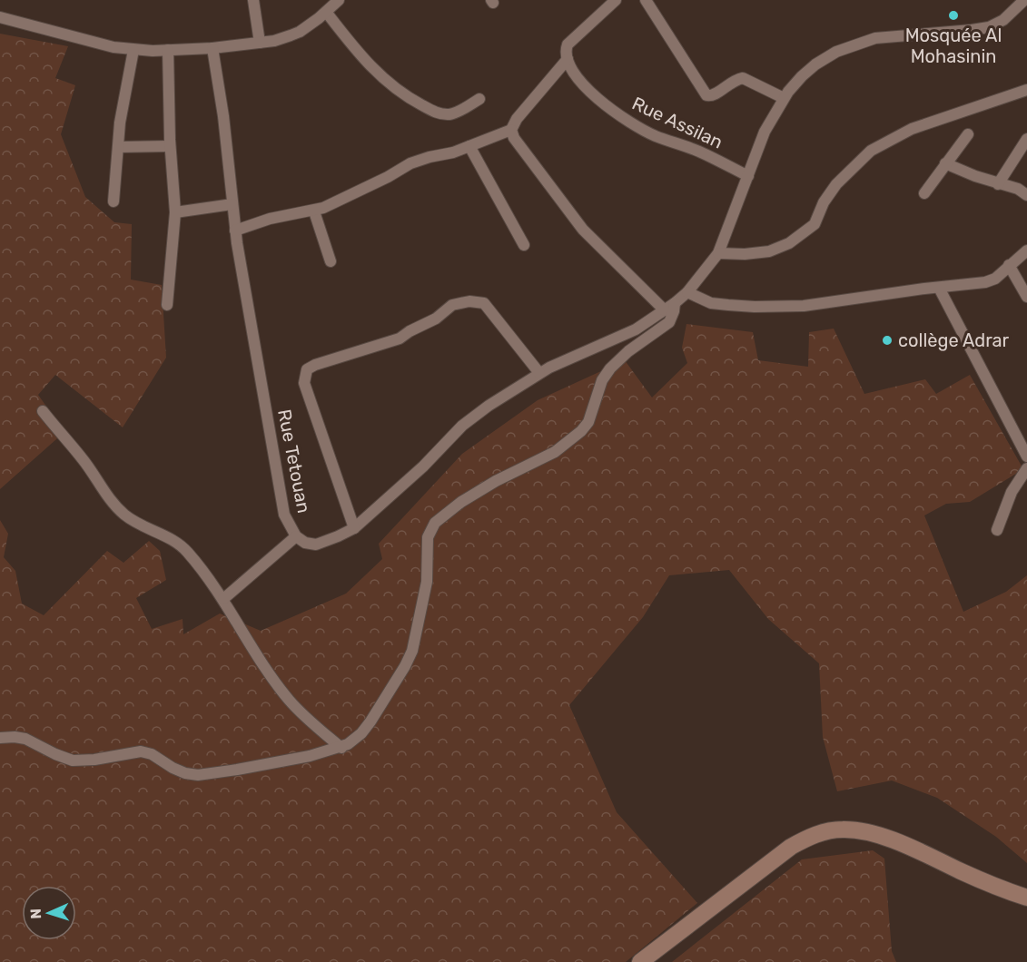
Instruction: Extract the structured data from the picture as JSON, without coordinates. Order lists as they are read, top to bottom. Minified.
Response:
{"streets":{"street":["Rue Assilan","Rue Tetouan"]},"crossings":[["Rue Assilan","Rue Tetouan"]],"places":["Mosquée Al Mohasinin","collège Adrar"],"north":"left"}
